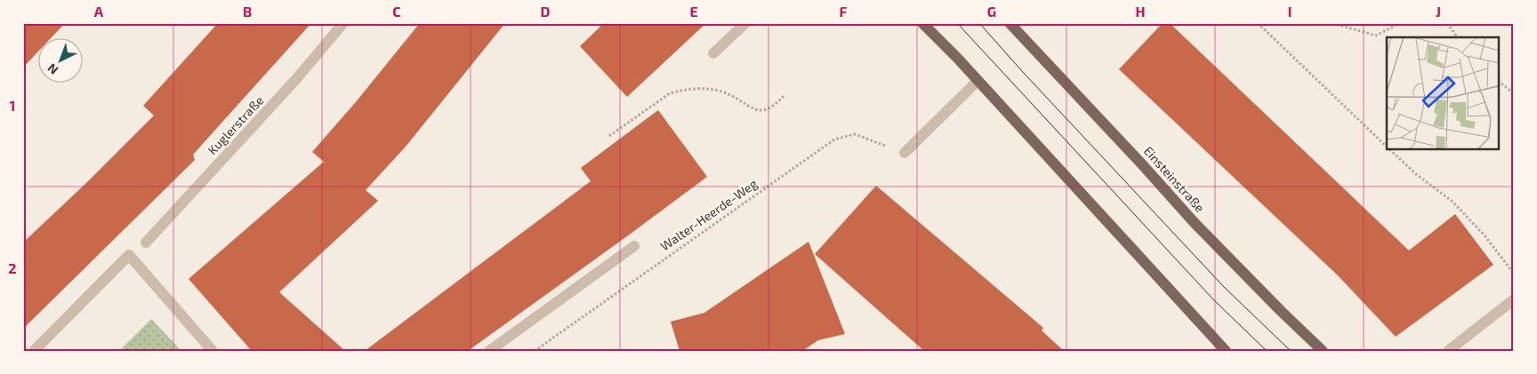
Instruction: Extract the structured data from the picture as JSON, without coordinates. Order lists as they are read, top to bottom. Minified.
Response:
{"streets":{"main road":["Einsteinstraße"],"street":["Kuglerstraße"],"path":["Walter-Heerde-Weg"]},"north":"bottom left","grid":{"columns":["A","B","C","D","E","F","G","H","I","J"],"rows":["1","2"]}}
